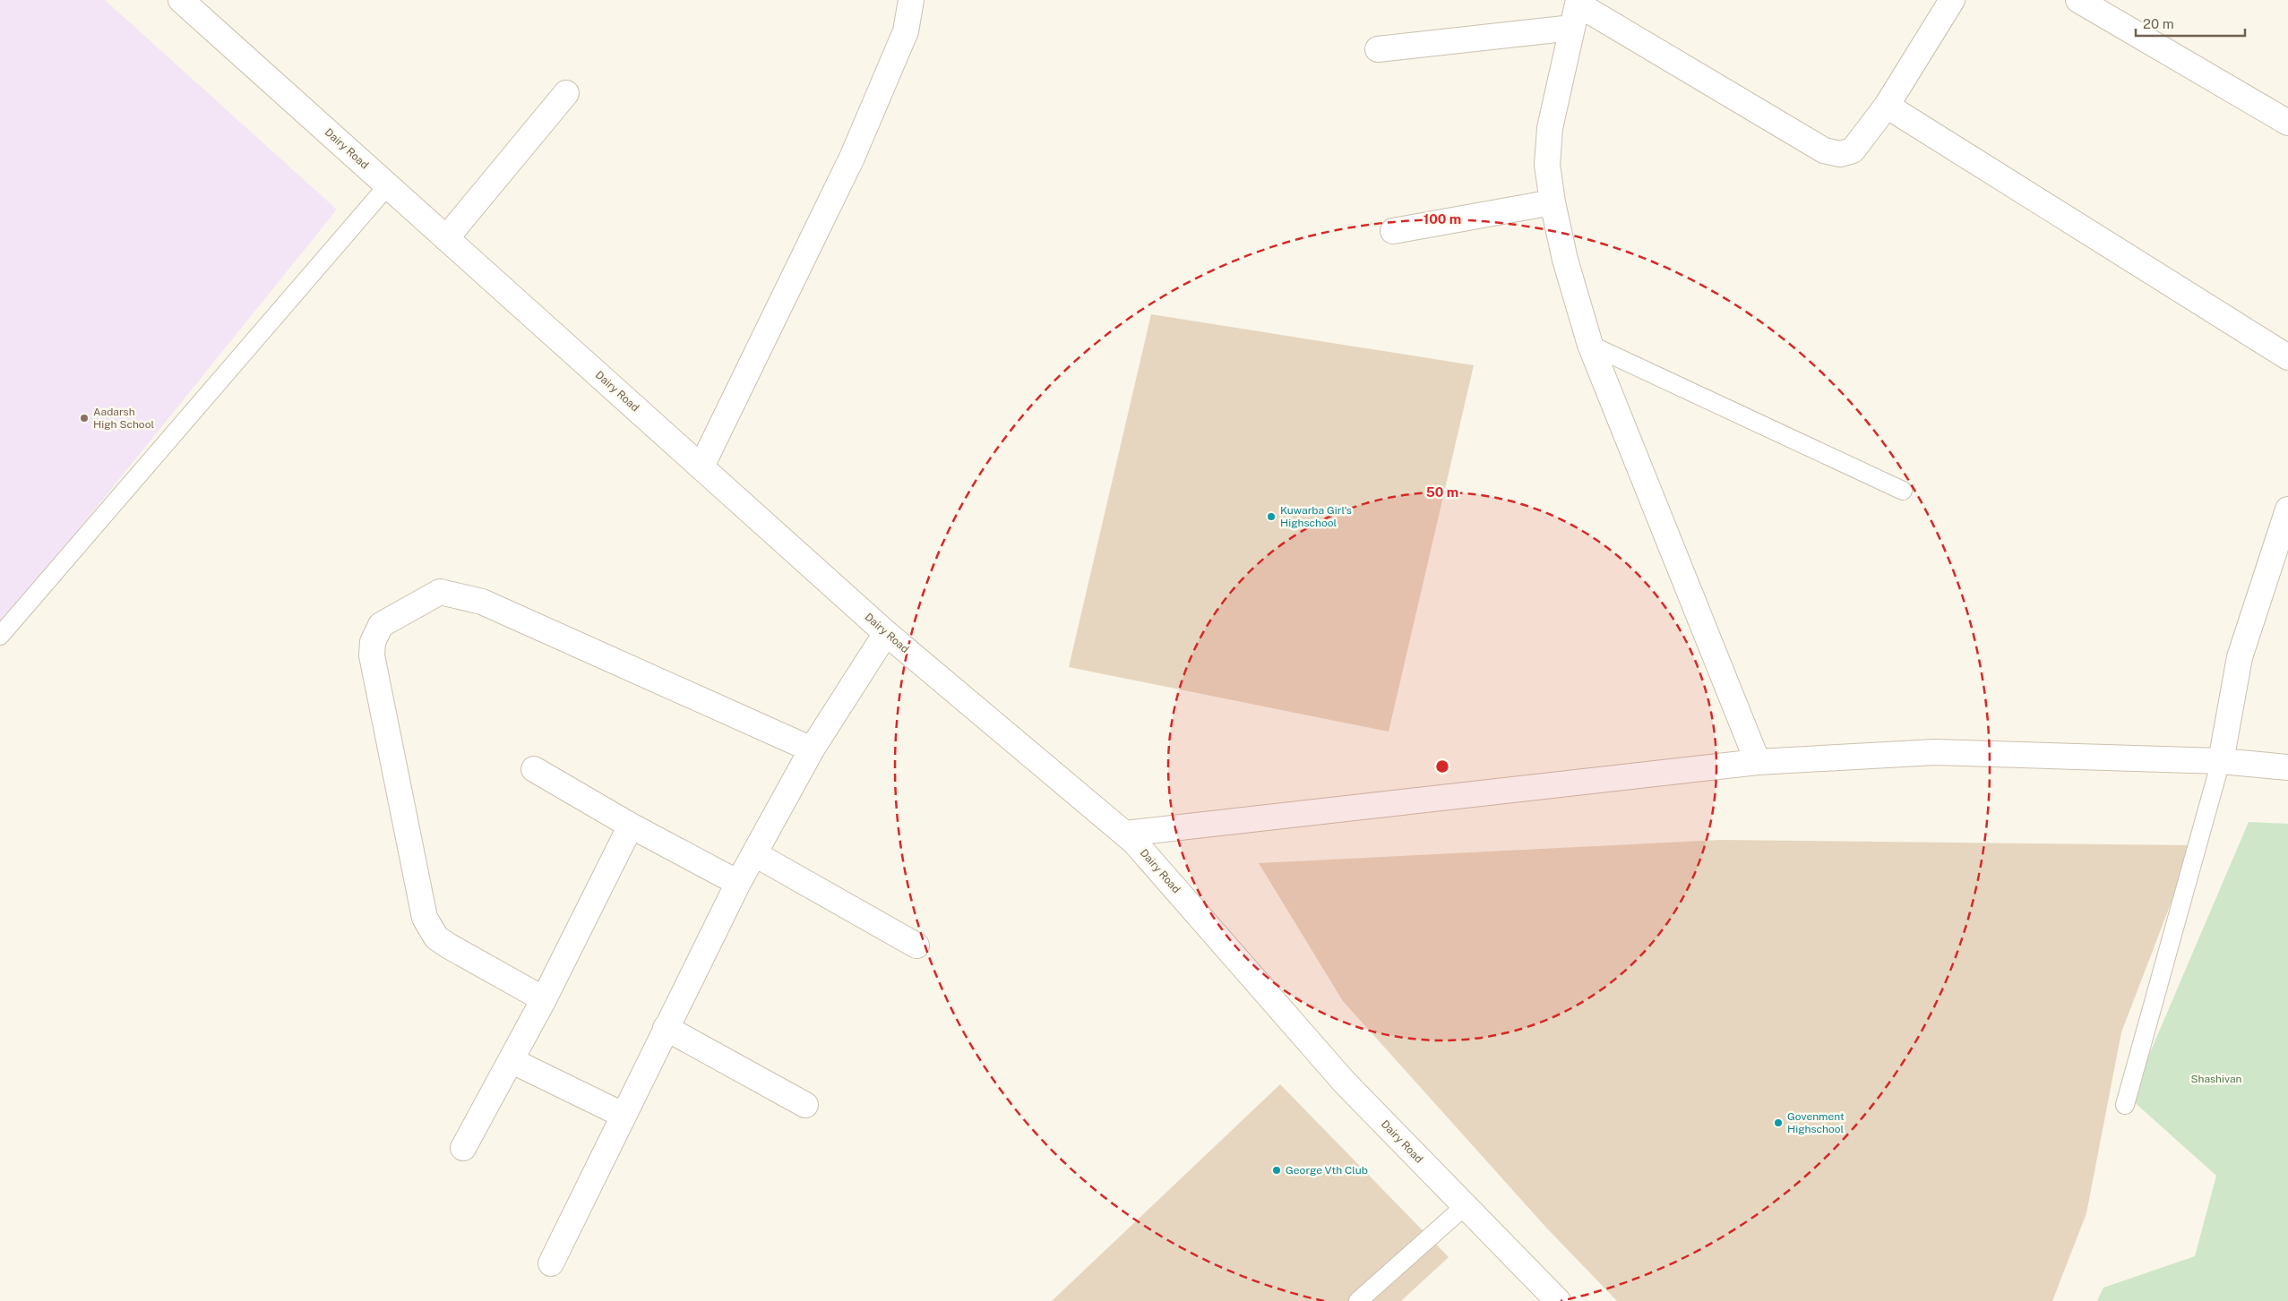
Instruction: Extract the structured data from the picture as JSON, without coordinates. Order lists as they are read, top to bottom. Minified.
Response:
{"streets":{"street":["Dairy Road"]},"parks":["Shashivan"],"places":["Aadarsh High School","Kuwarba Girl's Highschool","Govenment Highschool","George Vth Club"],"scale_bar":"20 m","rings":["100 m","50 m"]}
